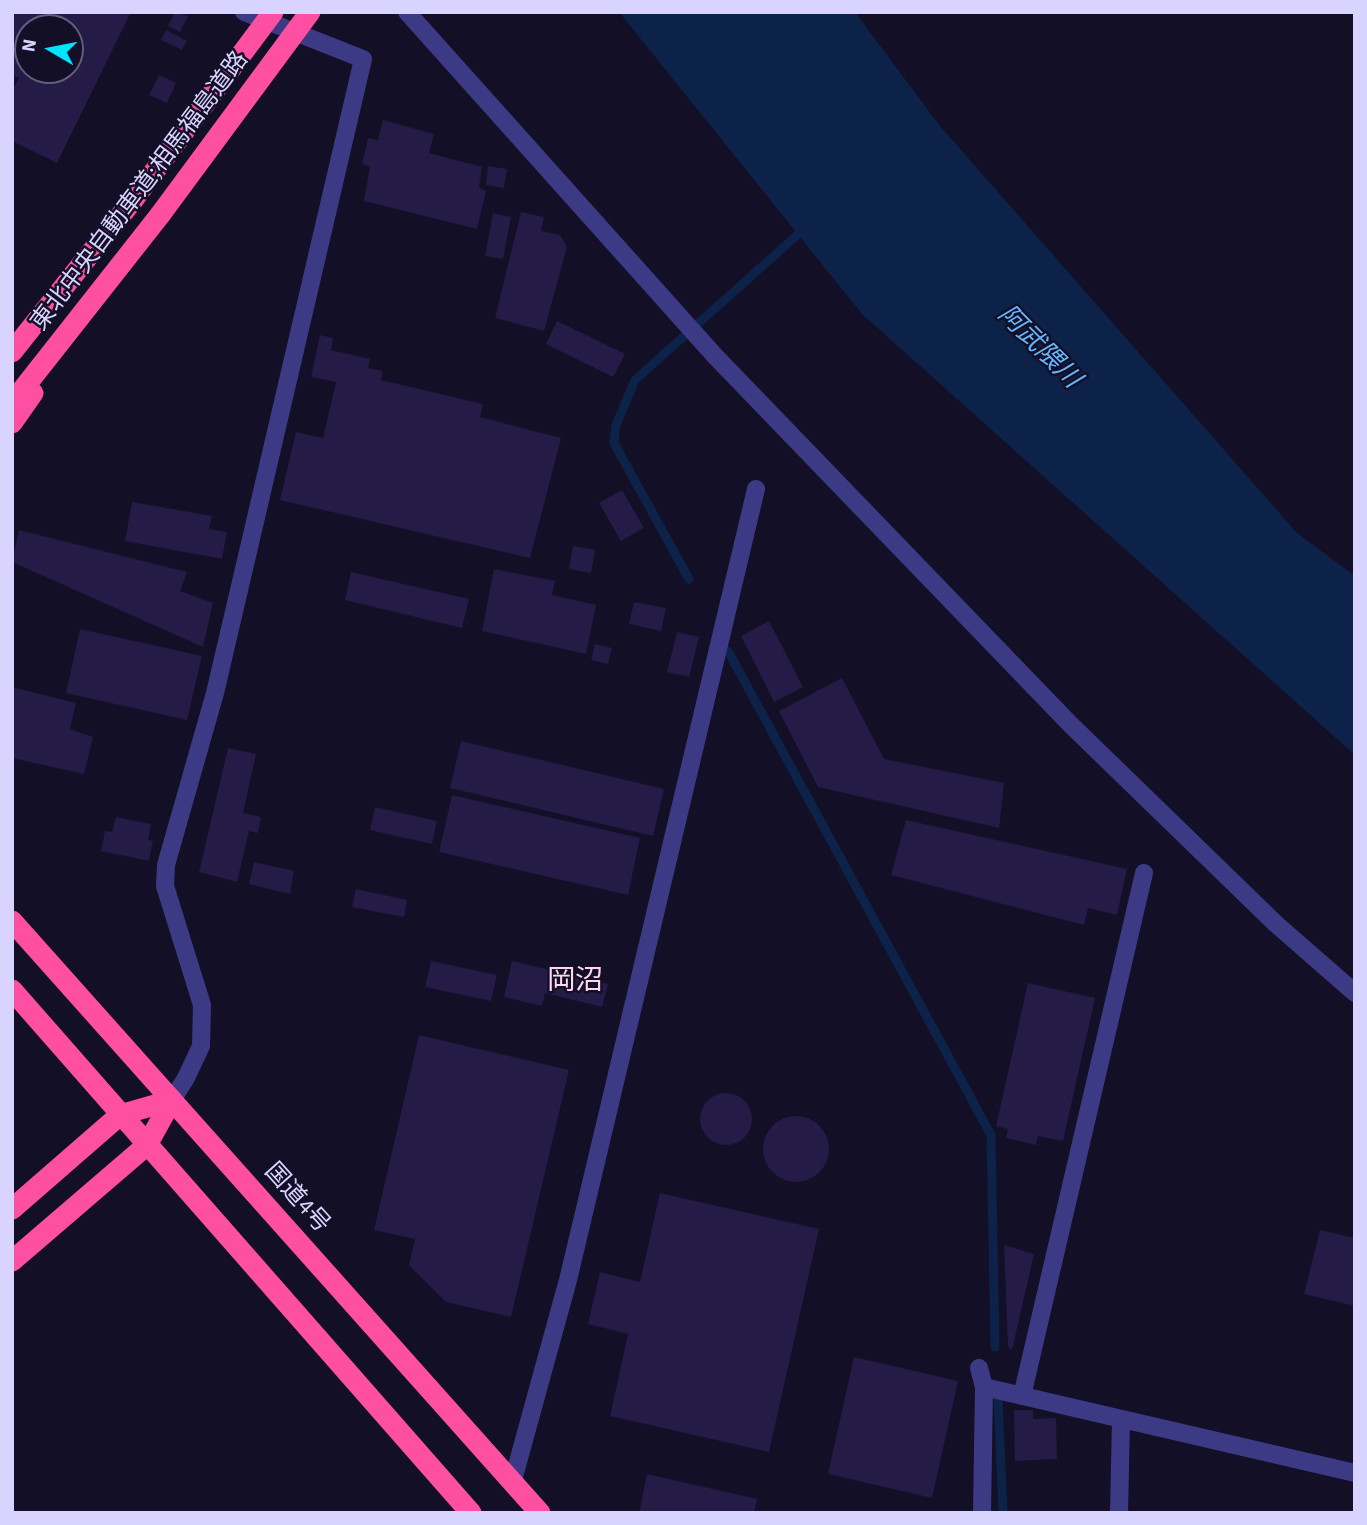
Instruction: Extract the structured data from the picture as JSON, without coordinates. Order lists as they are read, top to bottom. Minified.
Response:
{"streets":{"highway":["東北中央自動車道;相馬福島道路","国道4号"]},"districts":["岡沼"],"water":["阿武隈川"],"north":"left"}
